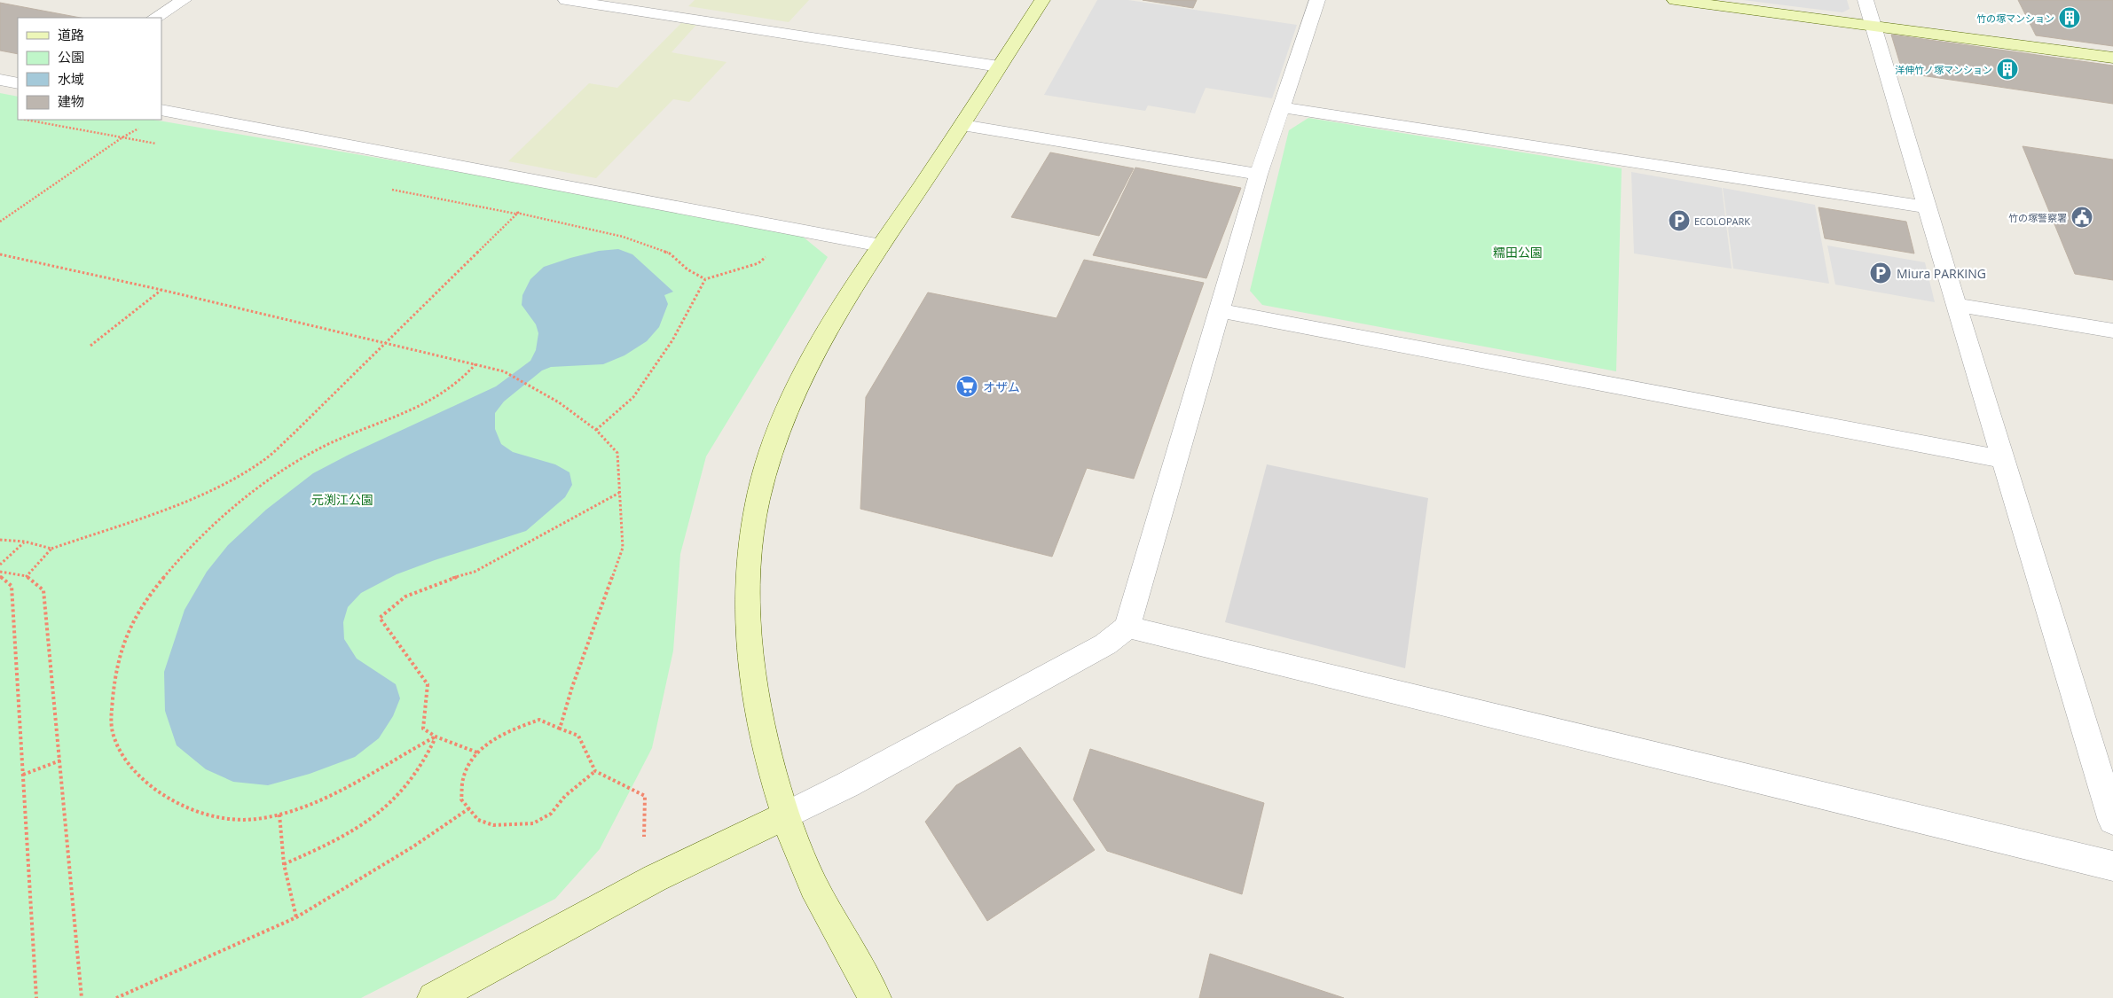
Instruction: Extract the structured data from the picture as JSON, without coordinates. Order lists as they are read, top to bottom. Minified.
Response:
{"parks":["糯田公園","元渕江公園"],"places":{"building":["竹の塚マンション","洋伸竹ノ塚マンション"],"public building":["竹の塚警察署"],"parking":["ECOLOPARK","Miura PARKING"],"supermarket":["オザム"]},"legend":["道路","公園","水域","建物"]}
